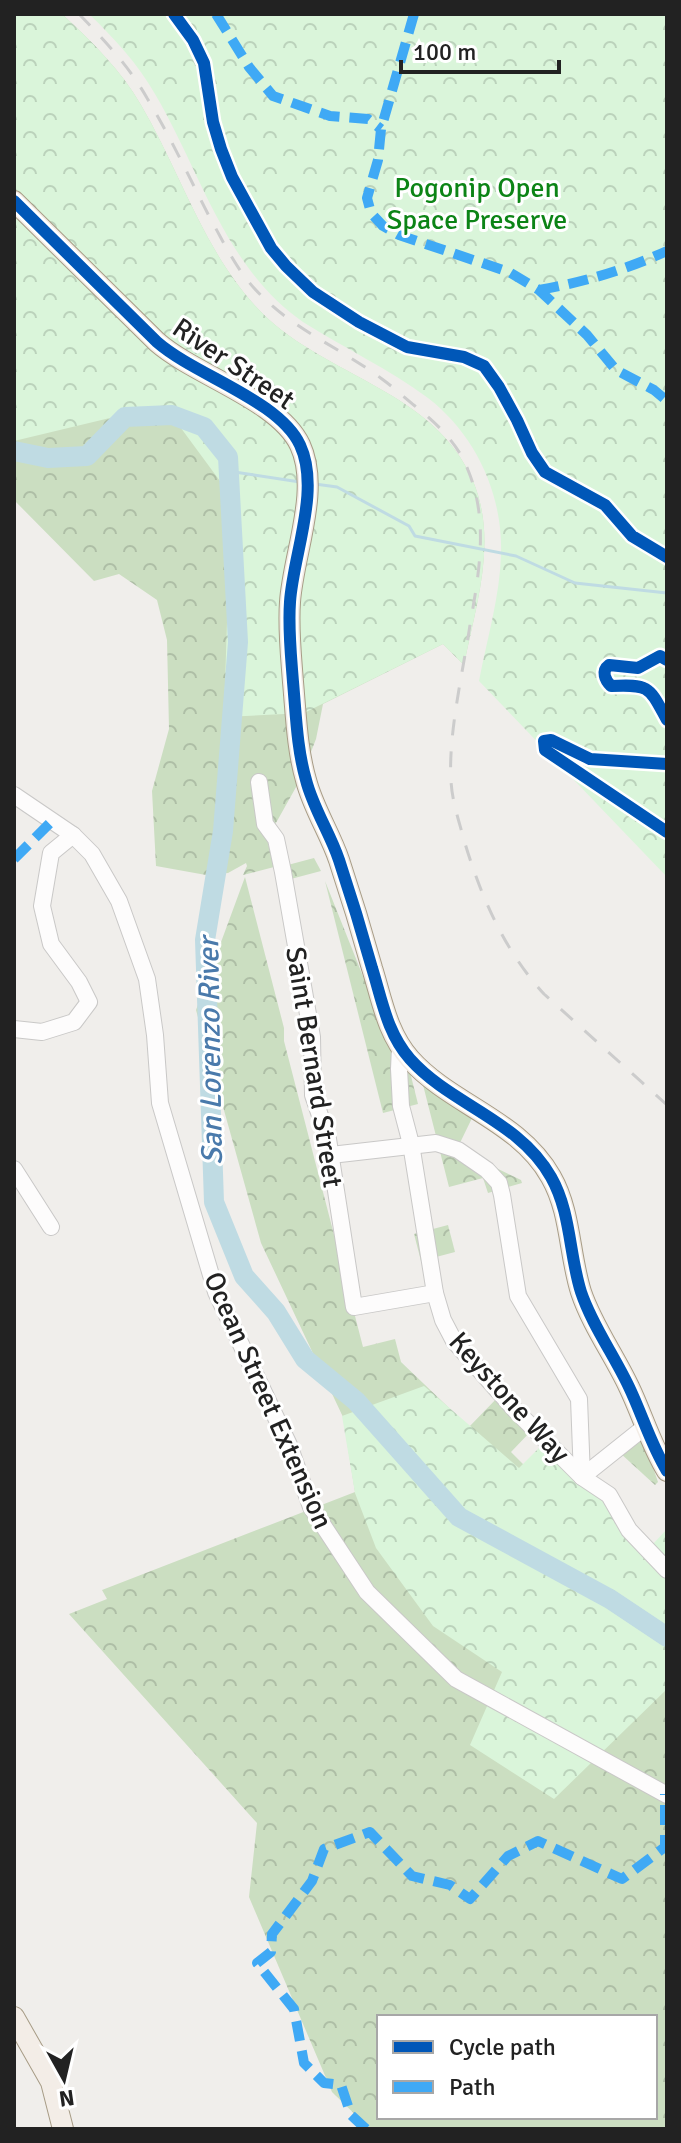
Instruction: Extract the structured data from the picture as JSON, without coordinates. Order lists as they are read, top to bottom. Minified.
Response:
{"streets":{"main road":["River Street"],"street":["Saint Bernard Street","Keystone Way","Ocean Street Extension"]},"crossings":[["River Street","Keystone Way"],["Saint Bernard Street","Keystone Way"]],"water":["San Lorenzo River"],"parks":["Pogonip Open Space Preserve"],"legend":["Cycle path","Path"],"scale_bar":"100 m","north":"bottom"}
